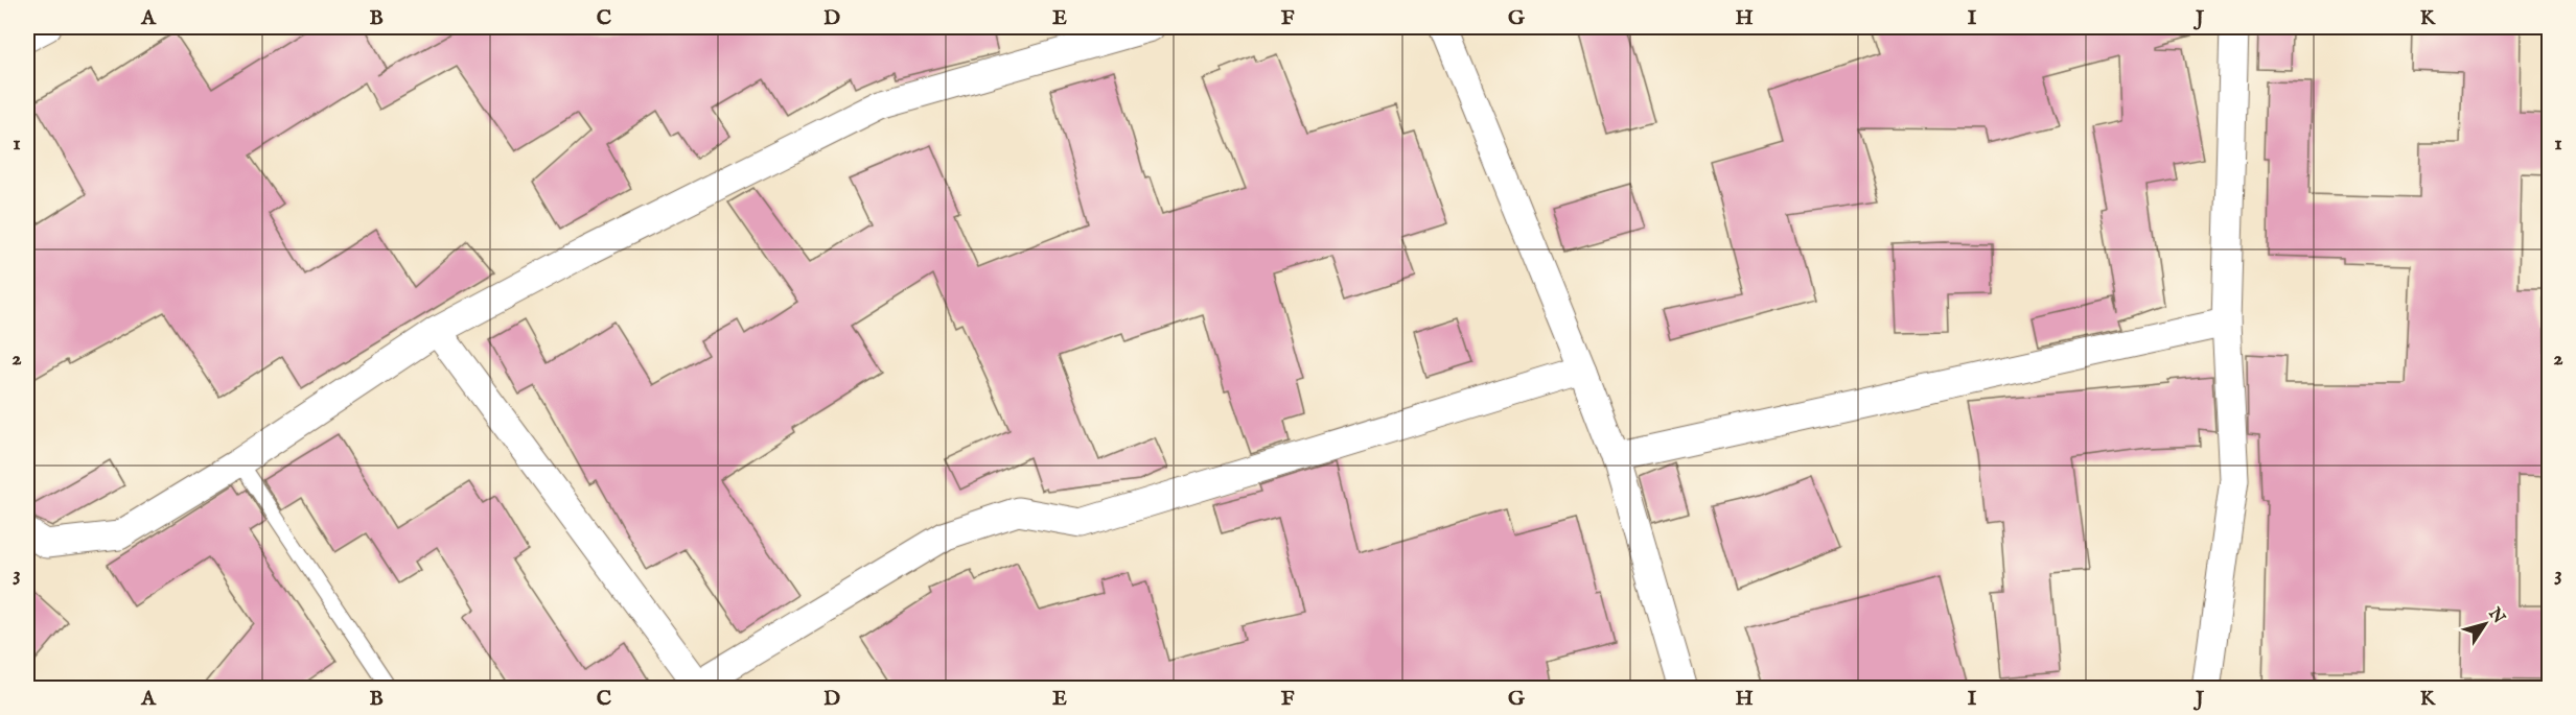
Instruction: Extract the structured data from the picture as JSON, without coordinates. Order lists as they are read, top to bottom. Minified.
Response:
{"north":"top right","grid":{"columns":["A","B","C","D","E","F","G","H","I","J","K"],"rows":["1","2","3"]}}
